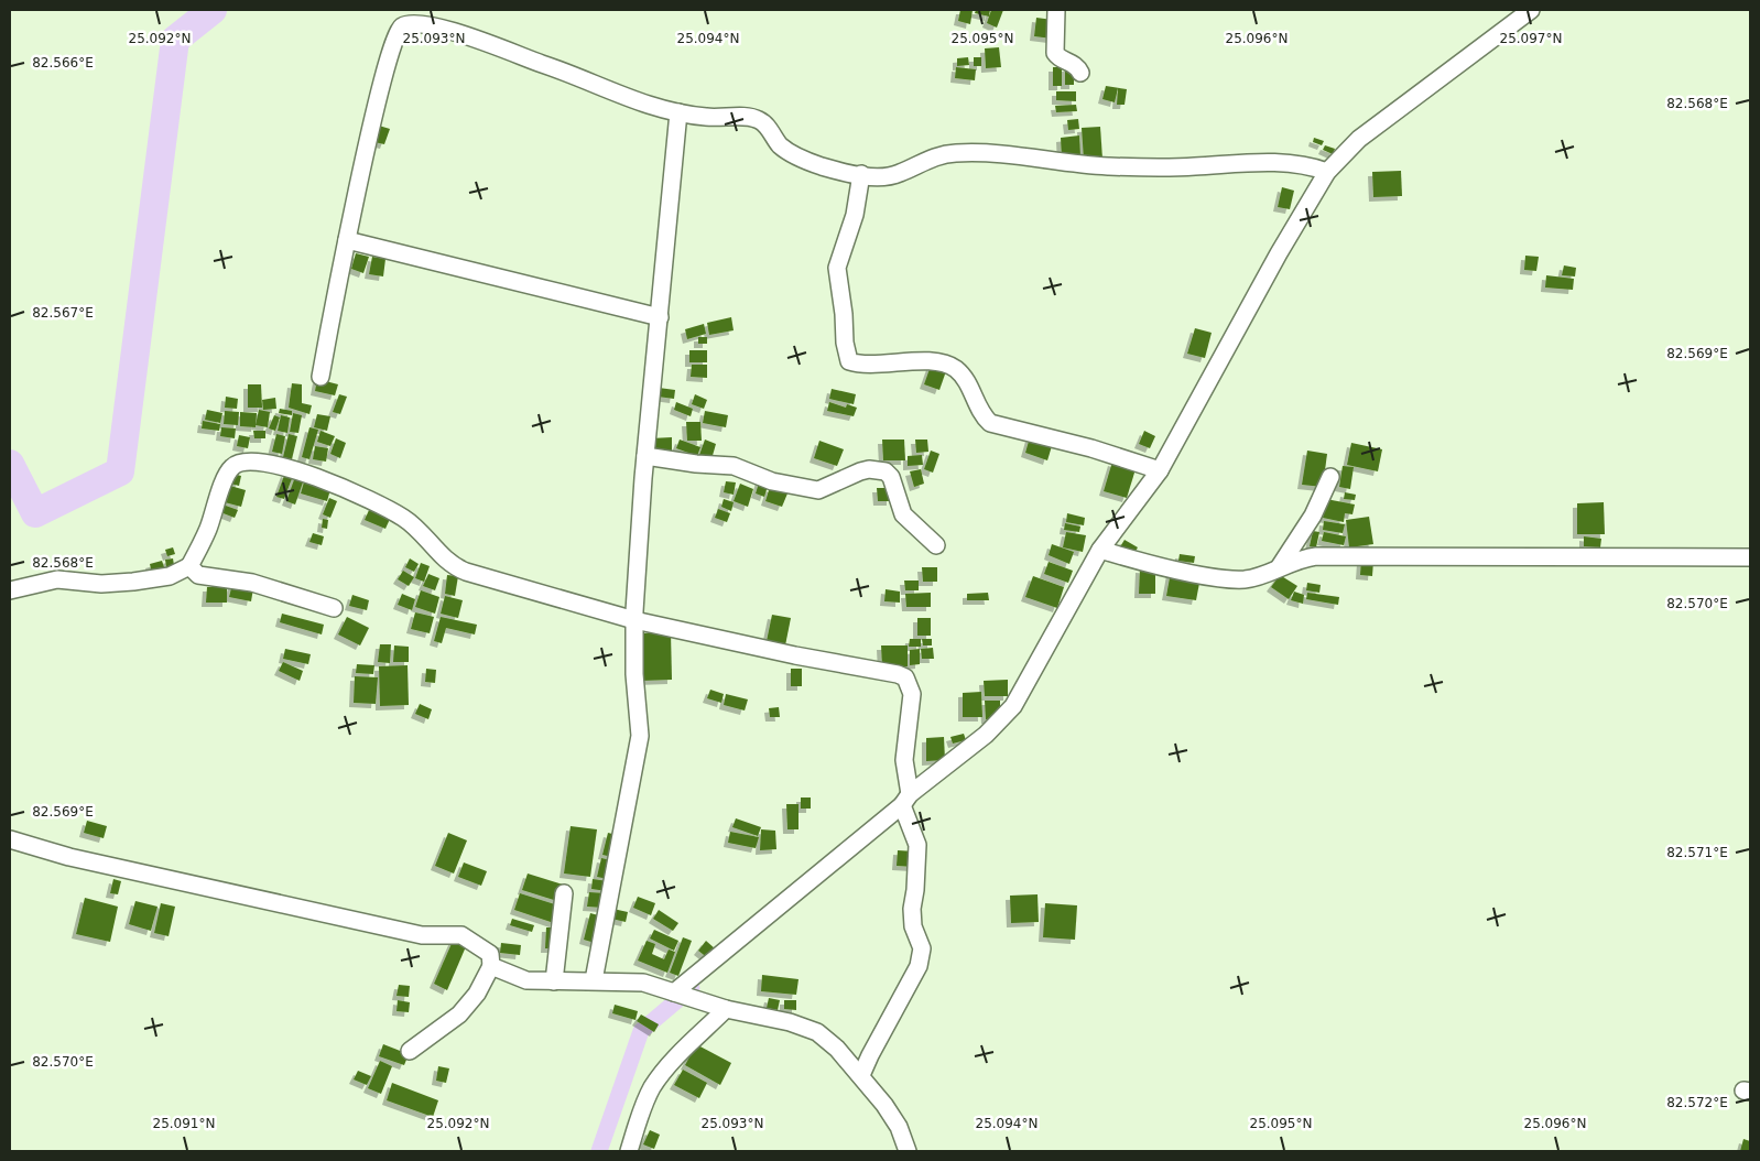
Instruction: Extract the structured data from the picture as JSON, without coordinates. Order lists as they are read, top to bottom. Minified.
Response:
{"coordinates":["25.092°N","25.093°N","25.094°N","25.095°N","25.096°N","25.097°N","82.566°E","82.568°E","82.567°E","82.569°E","82.570°E","82.571°E","82.572°E","25.091°N"]}
